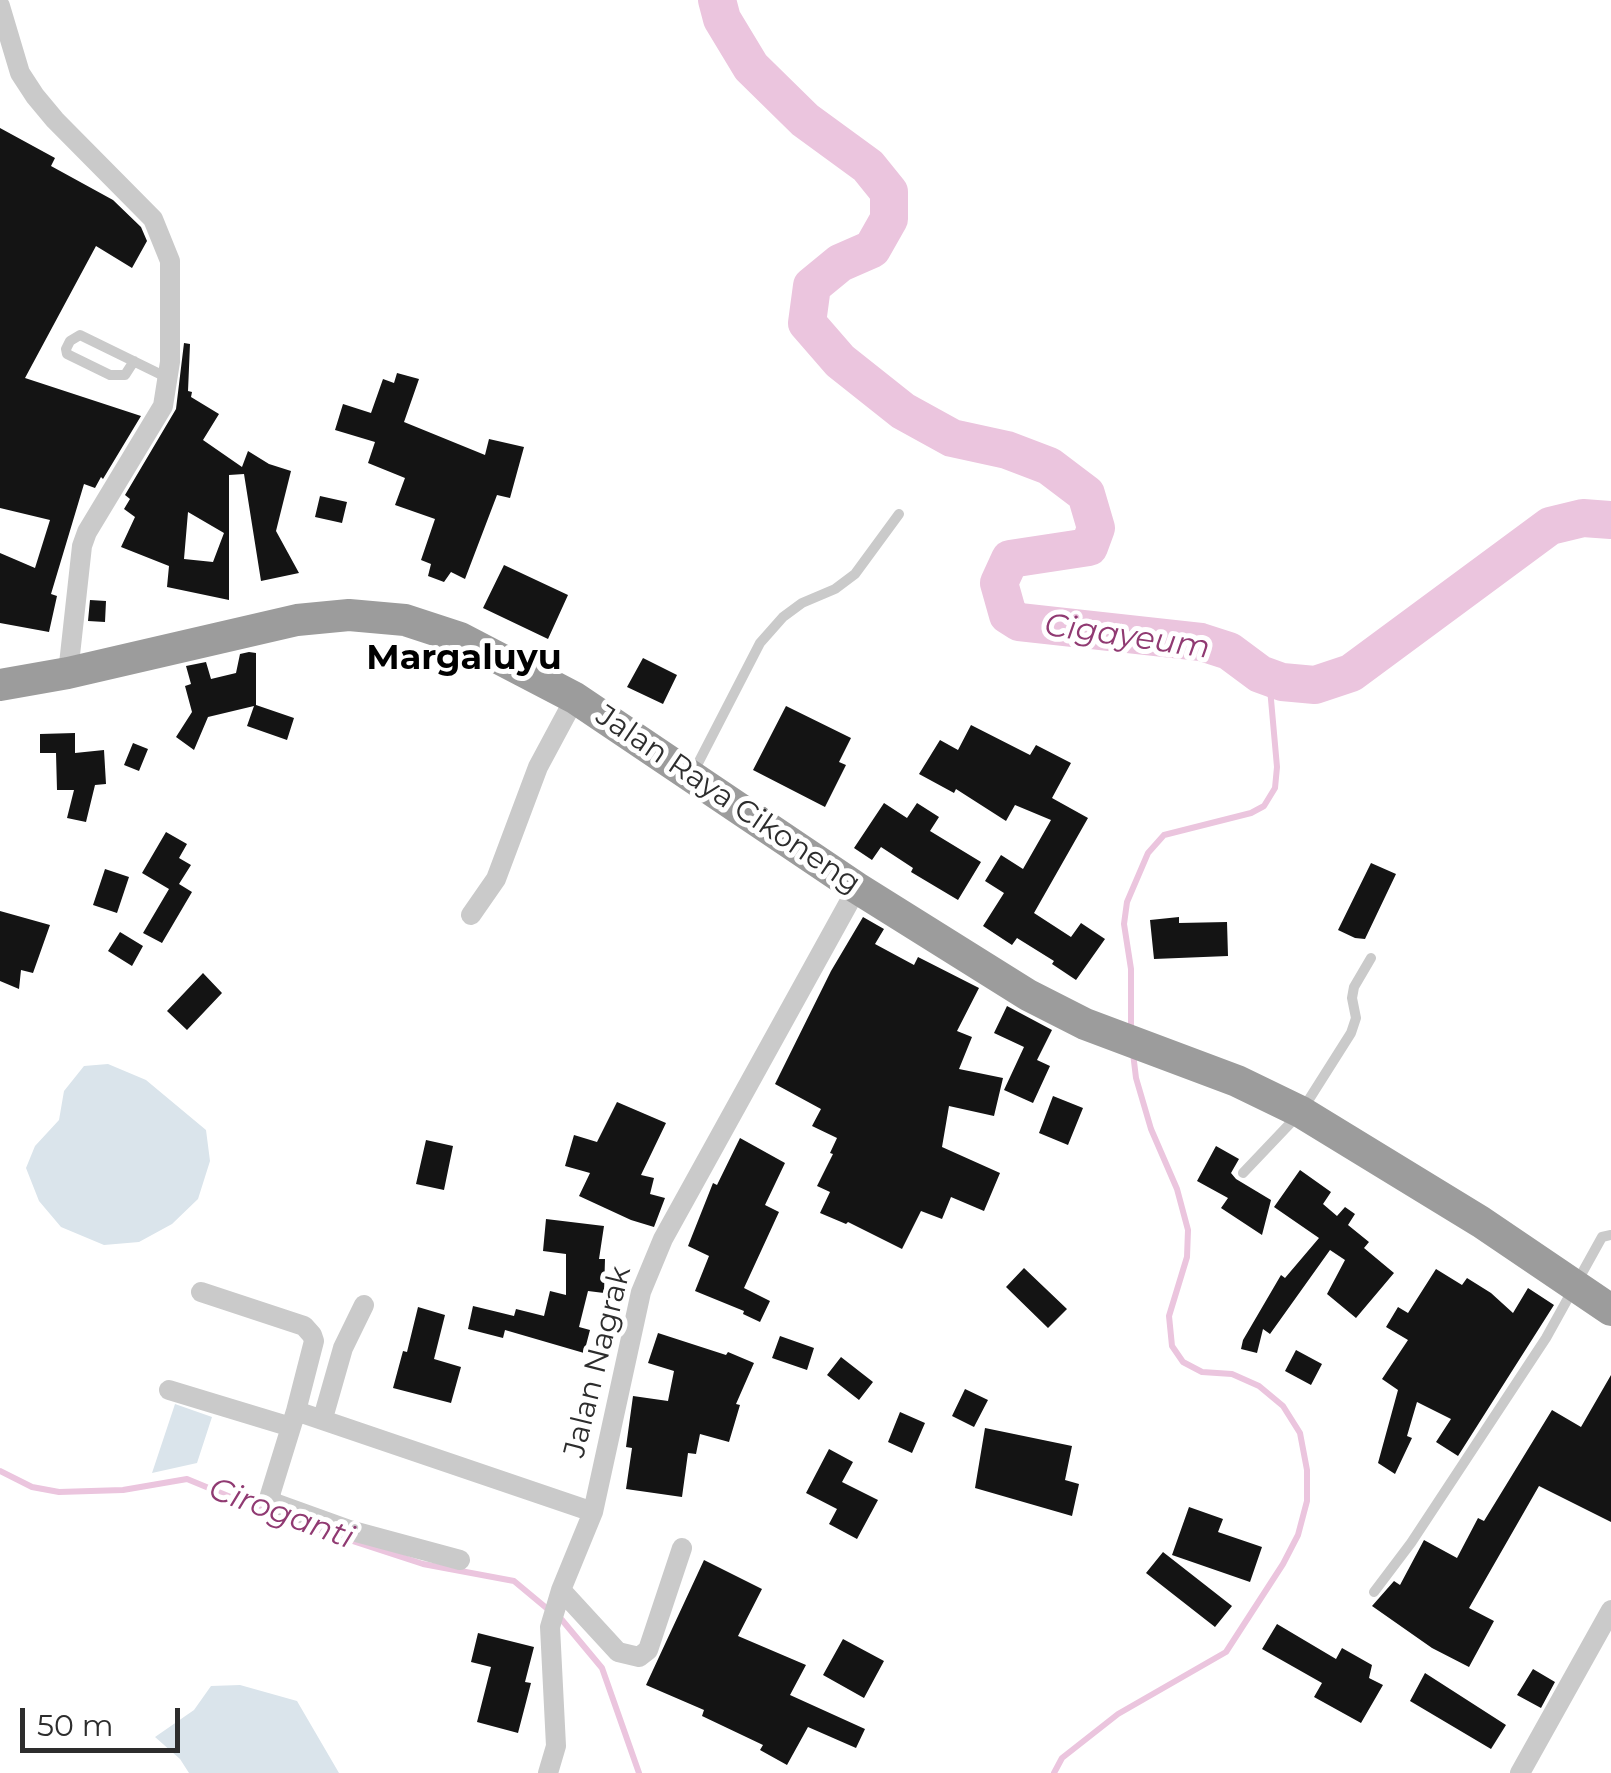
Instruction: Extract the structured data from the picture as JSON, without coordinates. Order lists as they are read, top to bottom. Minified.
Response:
{"streets":{"highway":["Jalan Raya Cikoneng"],"street":["Jalan Nagrak"]},"crossings":[["Jalan Raya Cikoneng","Jalan Nagrak"]],"districts":["Margaluyu"],"water":["Cigayeum","Ciroganti"],"scale_bar":"50 m"}
